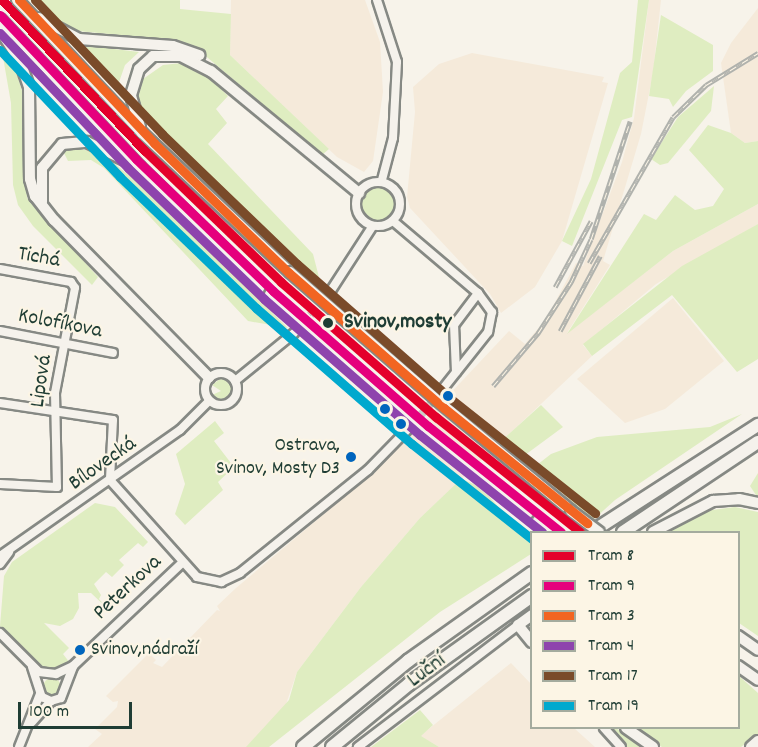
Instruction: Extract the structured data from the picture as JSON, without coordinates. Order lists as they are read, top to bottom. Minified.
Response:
{"streets":{"street":["Tichá","Kolofíkova","Lipová","Bílovecká","Peterkova","Luční"]},"crossings":[["Tichá","Lipová"],["Kolofíkova","Lipová"]],"places":["Svinov,mosty","Ostrava, Svinov, Mosty D3","Svinov,nádraží"],"lines":["tram line 8","tram line 3","tram line 17","tram line 9","tram line 4","tram line 19"],"legend":["Tram 8","Tram 9","Tram 3","Tram 4","Tram 17","Tram 19"],"scale_bar":"100 m"}
